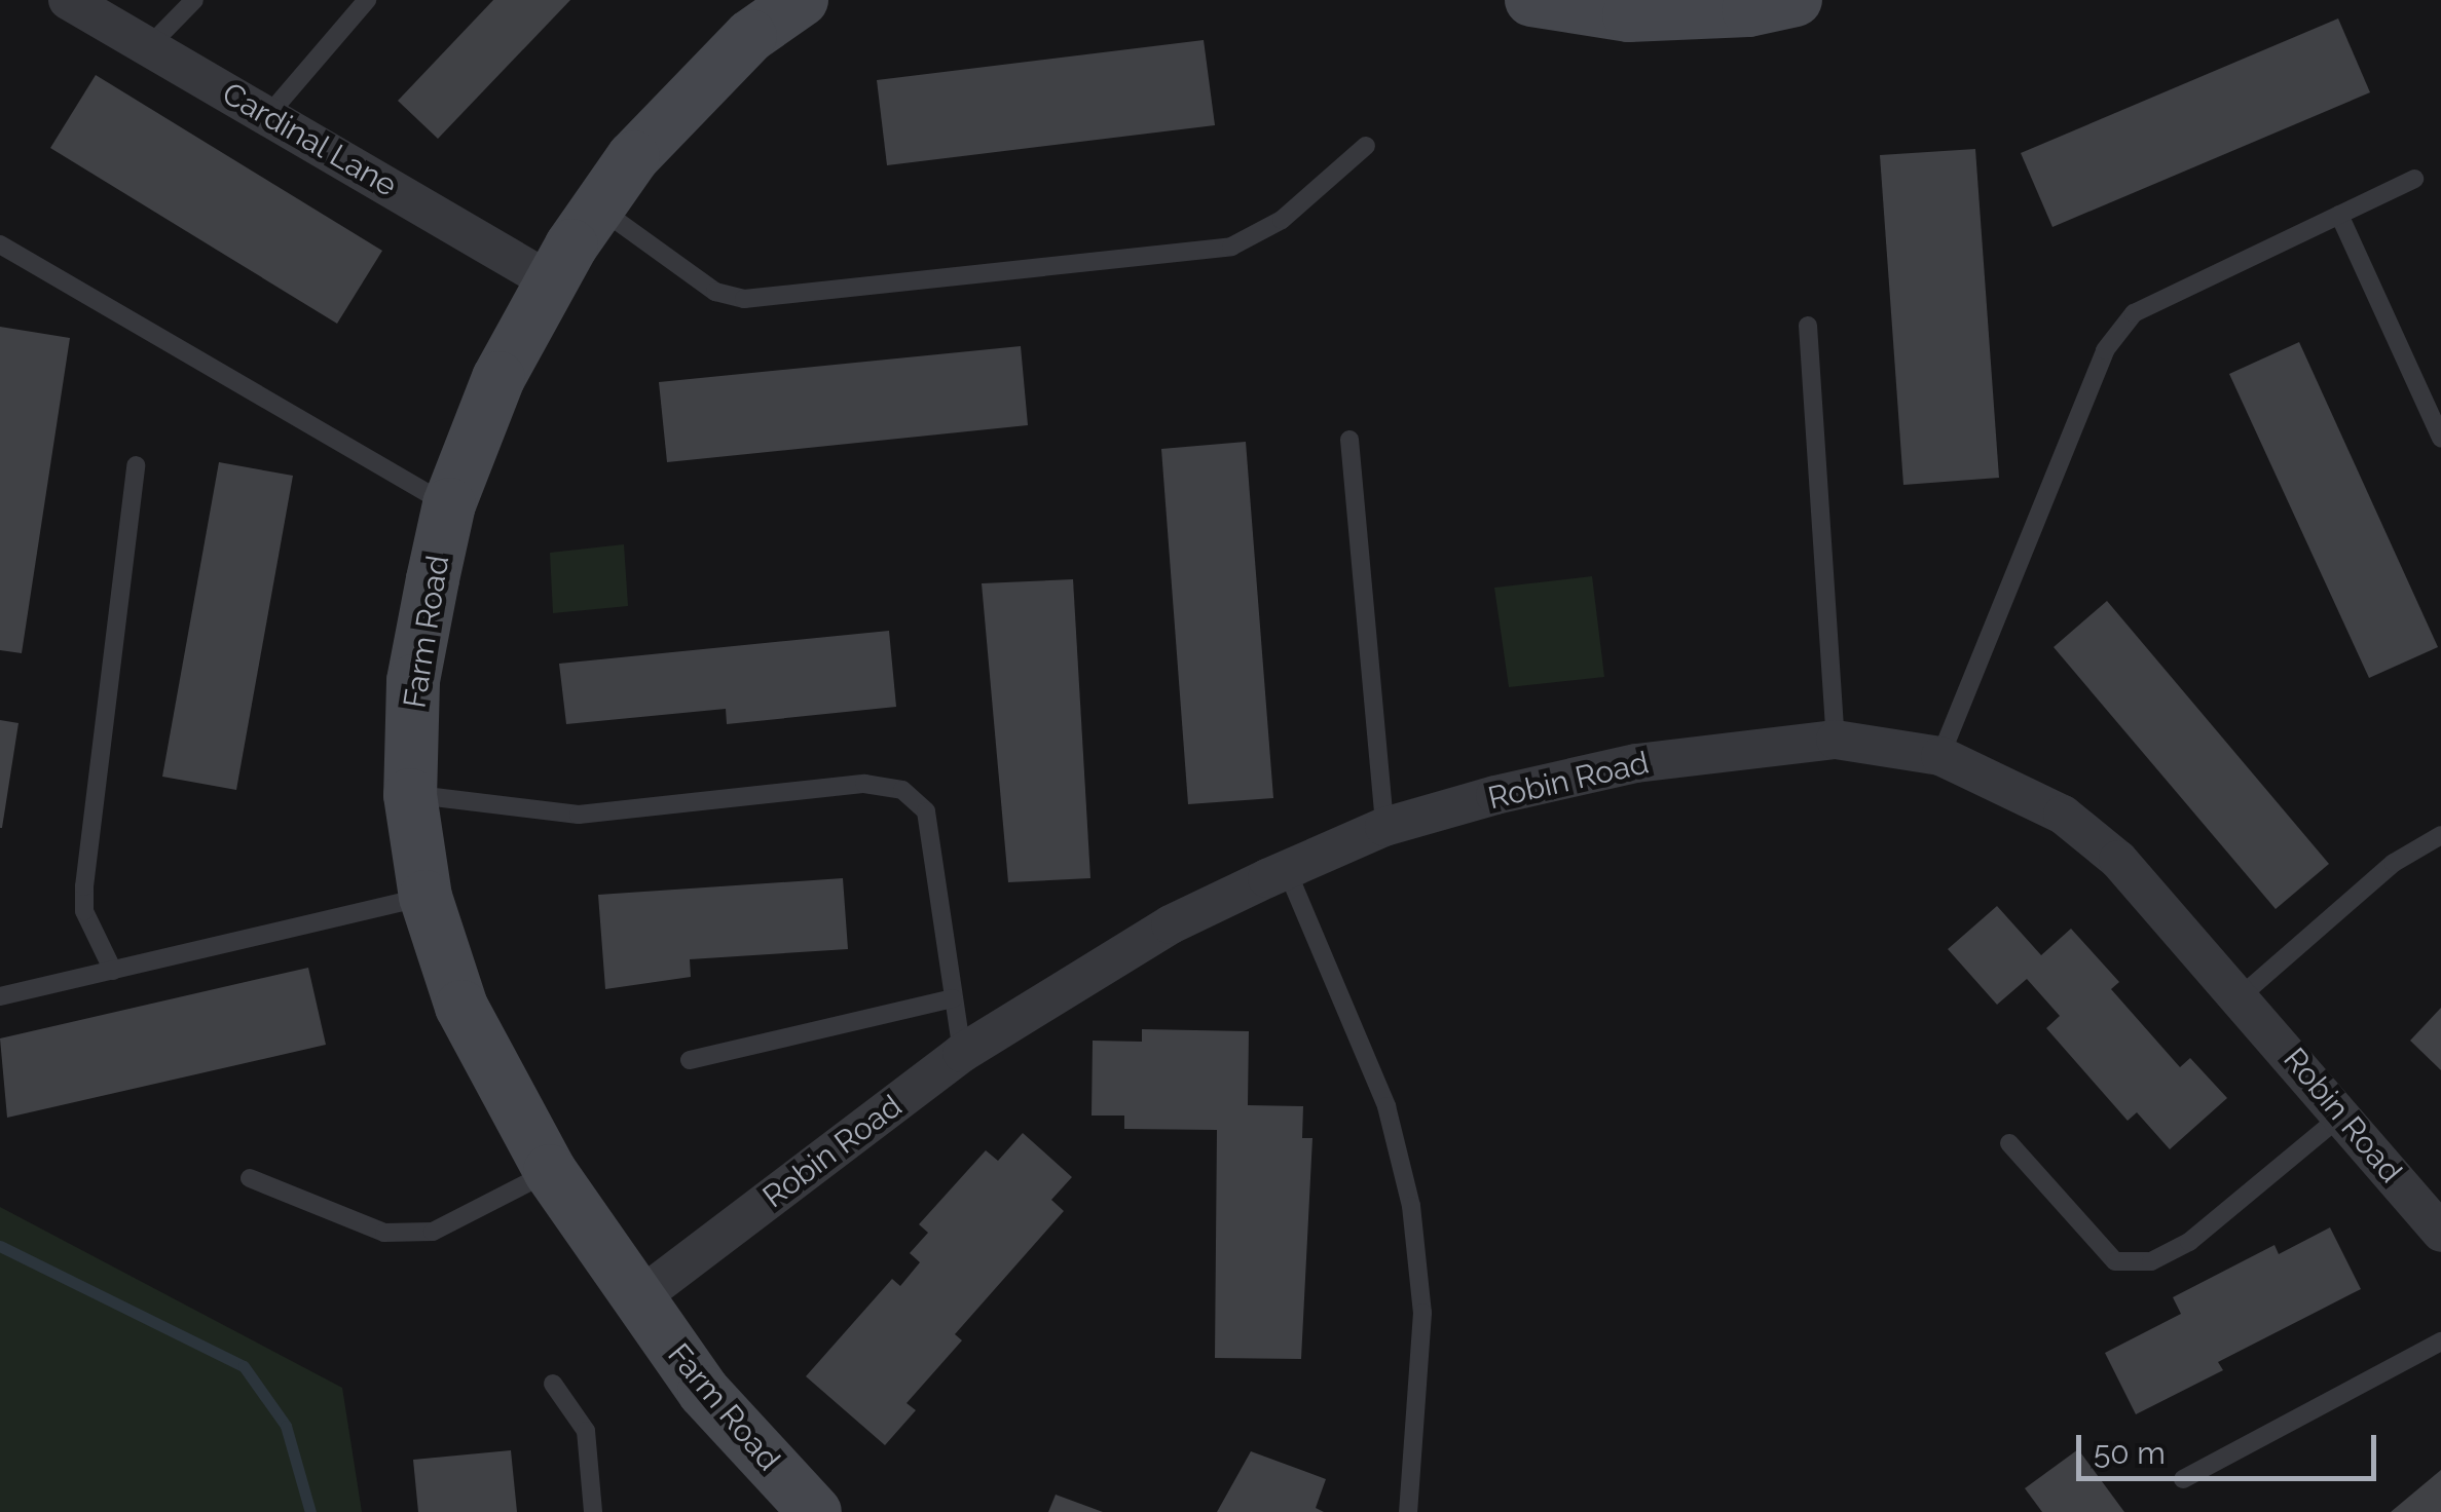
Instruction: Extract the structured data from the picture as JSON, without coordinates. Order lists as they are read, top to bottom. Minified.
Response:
{"streets":{"street":["Cardinal Lane","Farm Road","Robin Road"]},"crossings":[["Cardinal Lane","Farm Road"],["Farm Road","Robin Road"]],"scale_bar":"50 m"}
